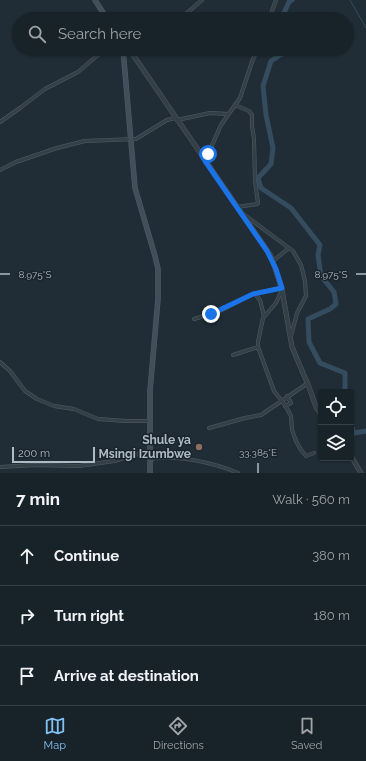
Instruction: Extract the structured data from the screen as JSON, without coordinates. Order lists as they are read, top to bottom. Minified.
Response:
{"places":["Shule ya Msingi Izumbwe"],"scale_bar":"200 m","page":{"search":"Search here","scale":"200 m","heading":["7 min","Walk · 560 m"],"list":[["Continue","380 m"],["Turn right","180 m"],"Arrive at destination"],"nav":["Map","Directions","Saved"]},"coordinates":["8.975°S","33.385°E"]}
